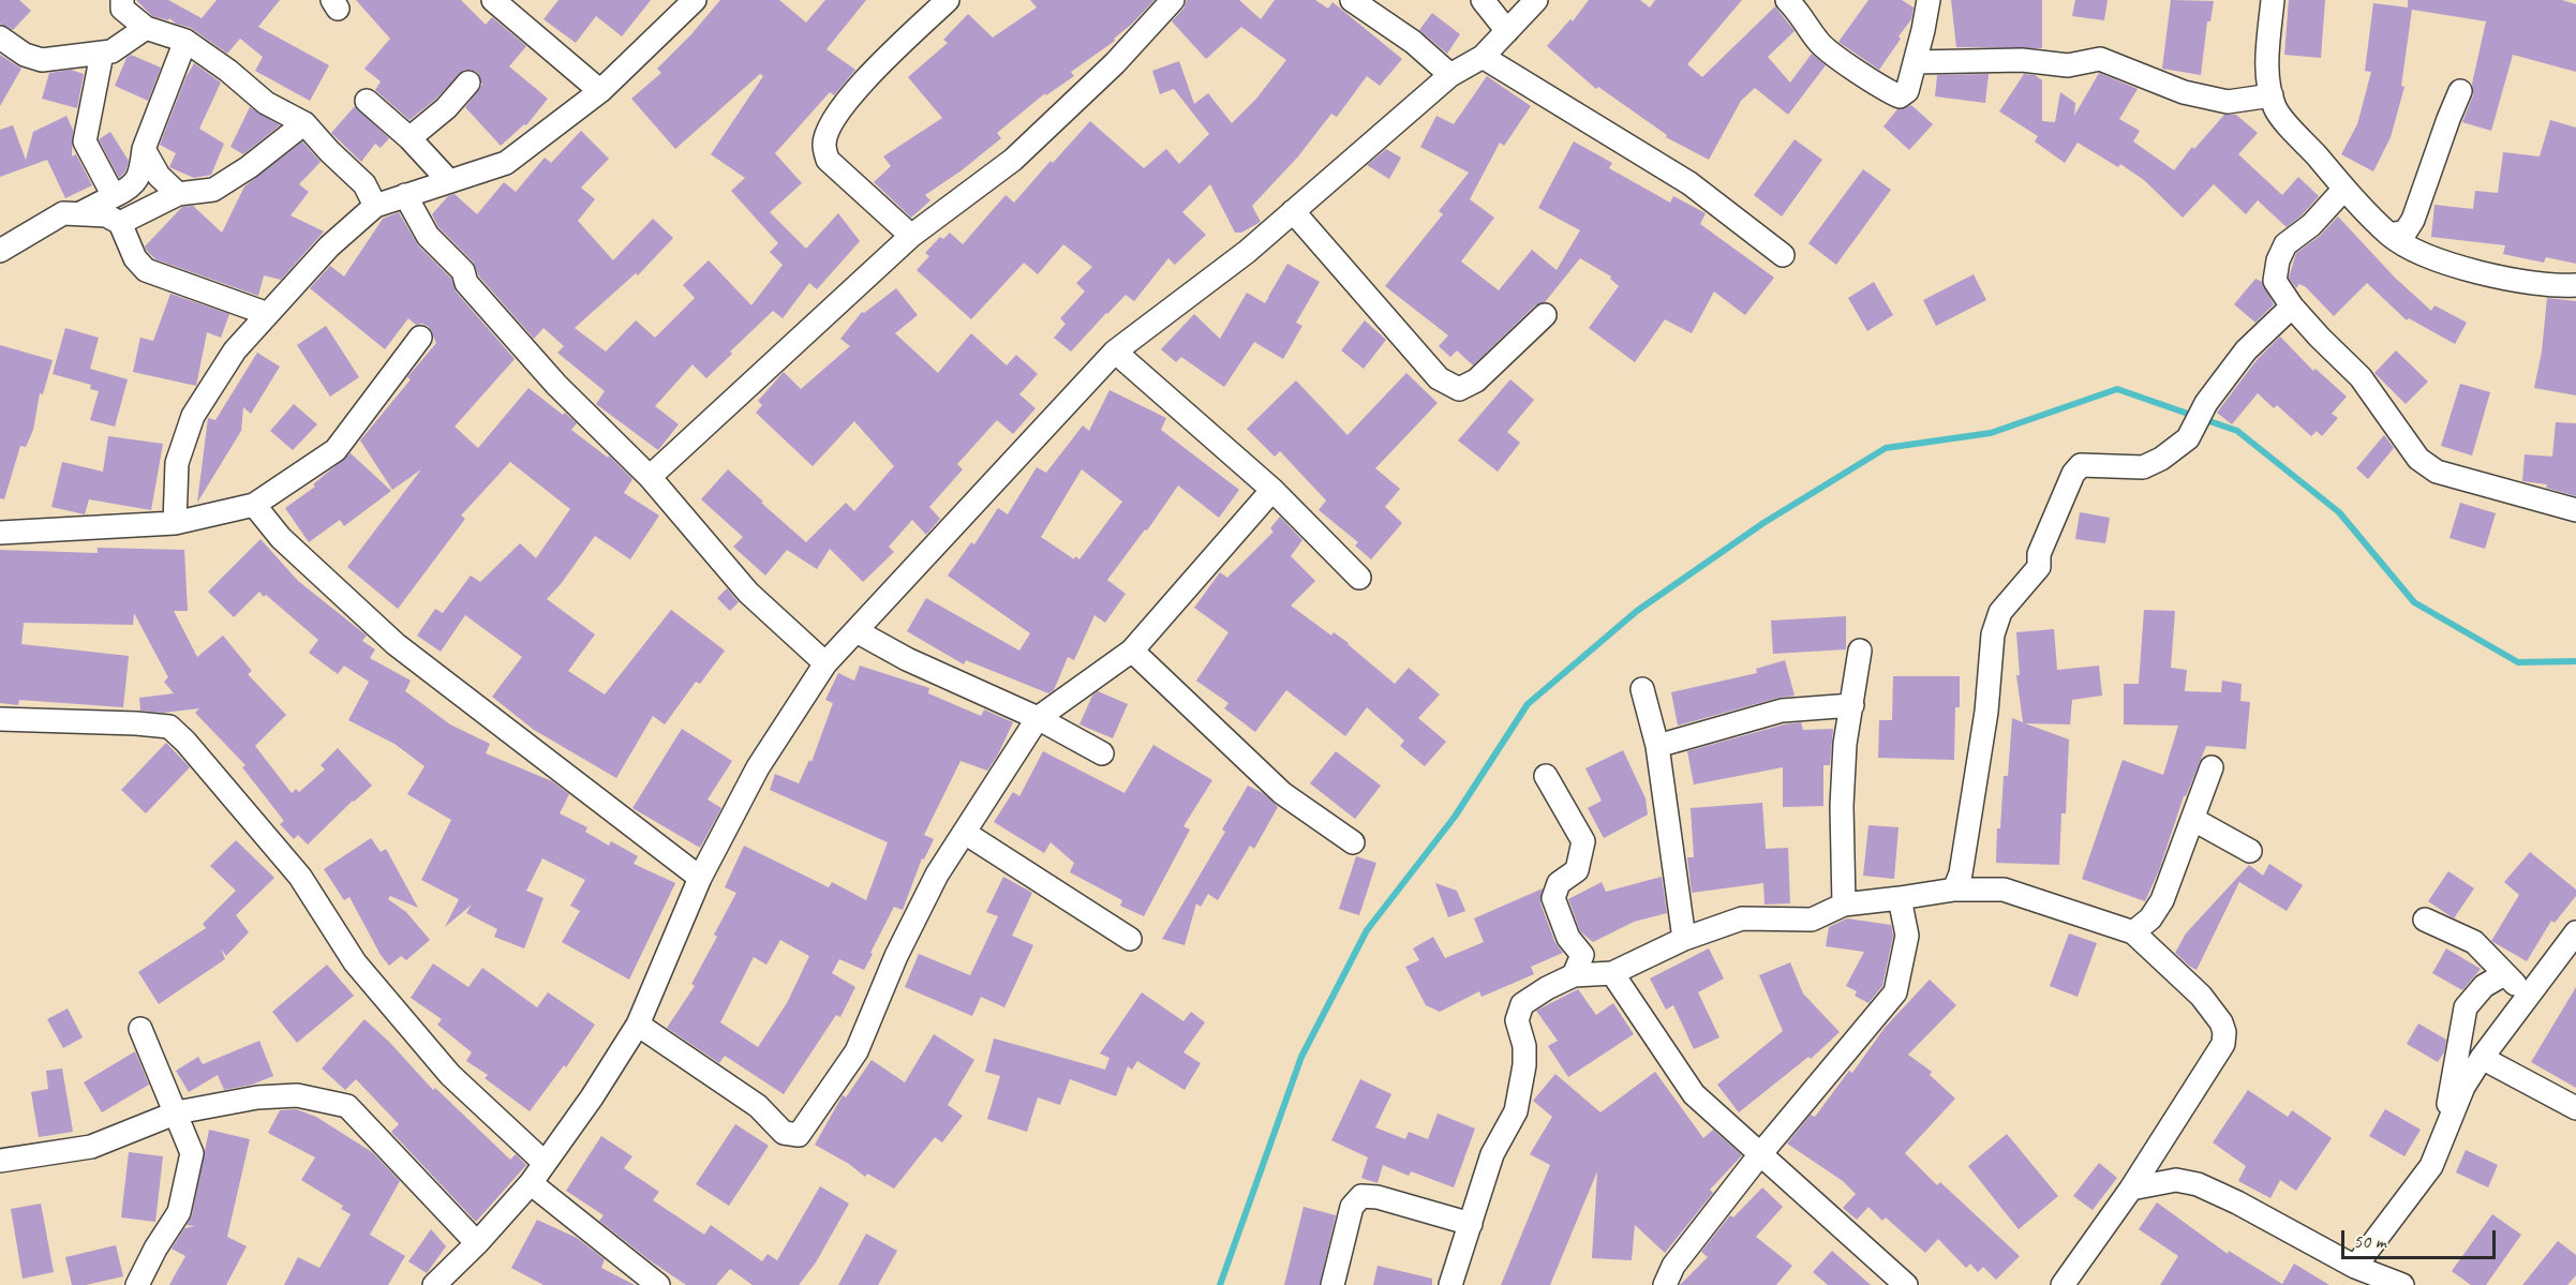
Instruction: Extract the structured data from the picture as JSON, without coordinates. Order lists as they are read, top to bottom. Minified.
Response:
{"scale_bar":"50 m"}
